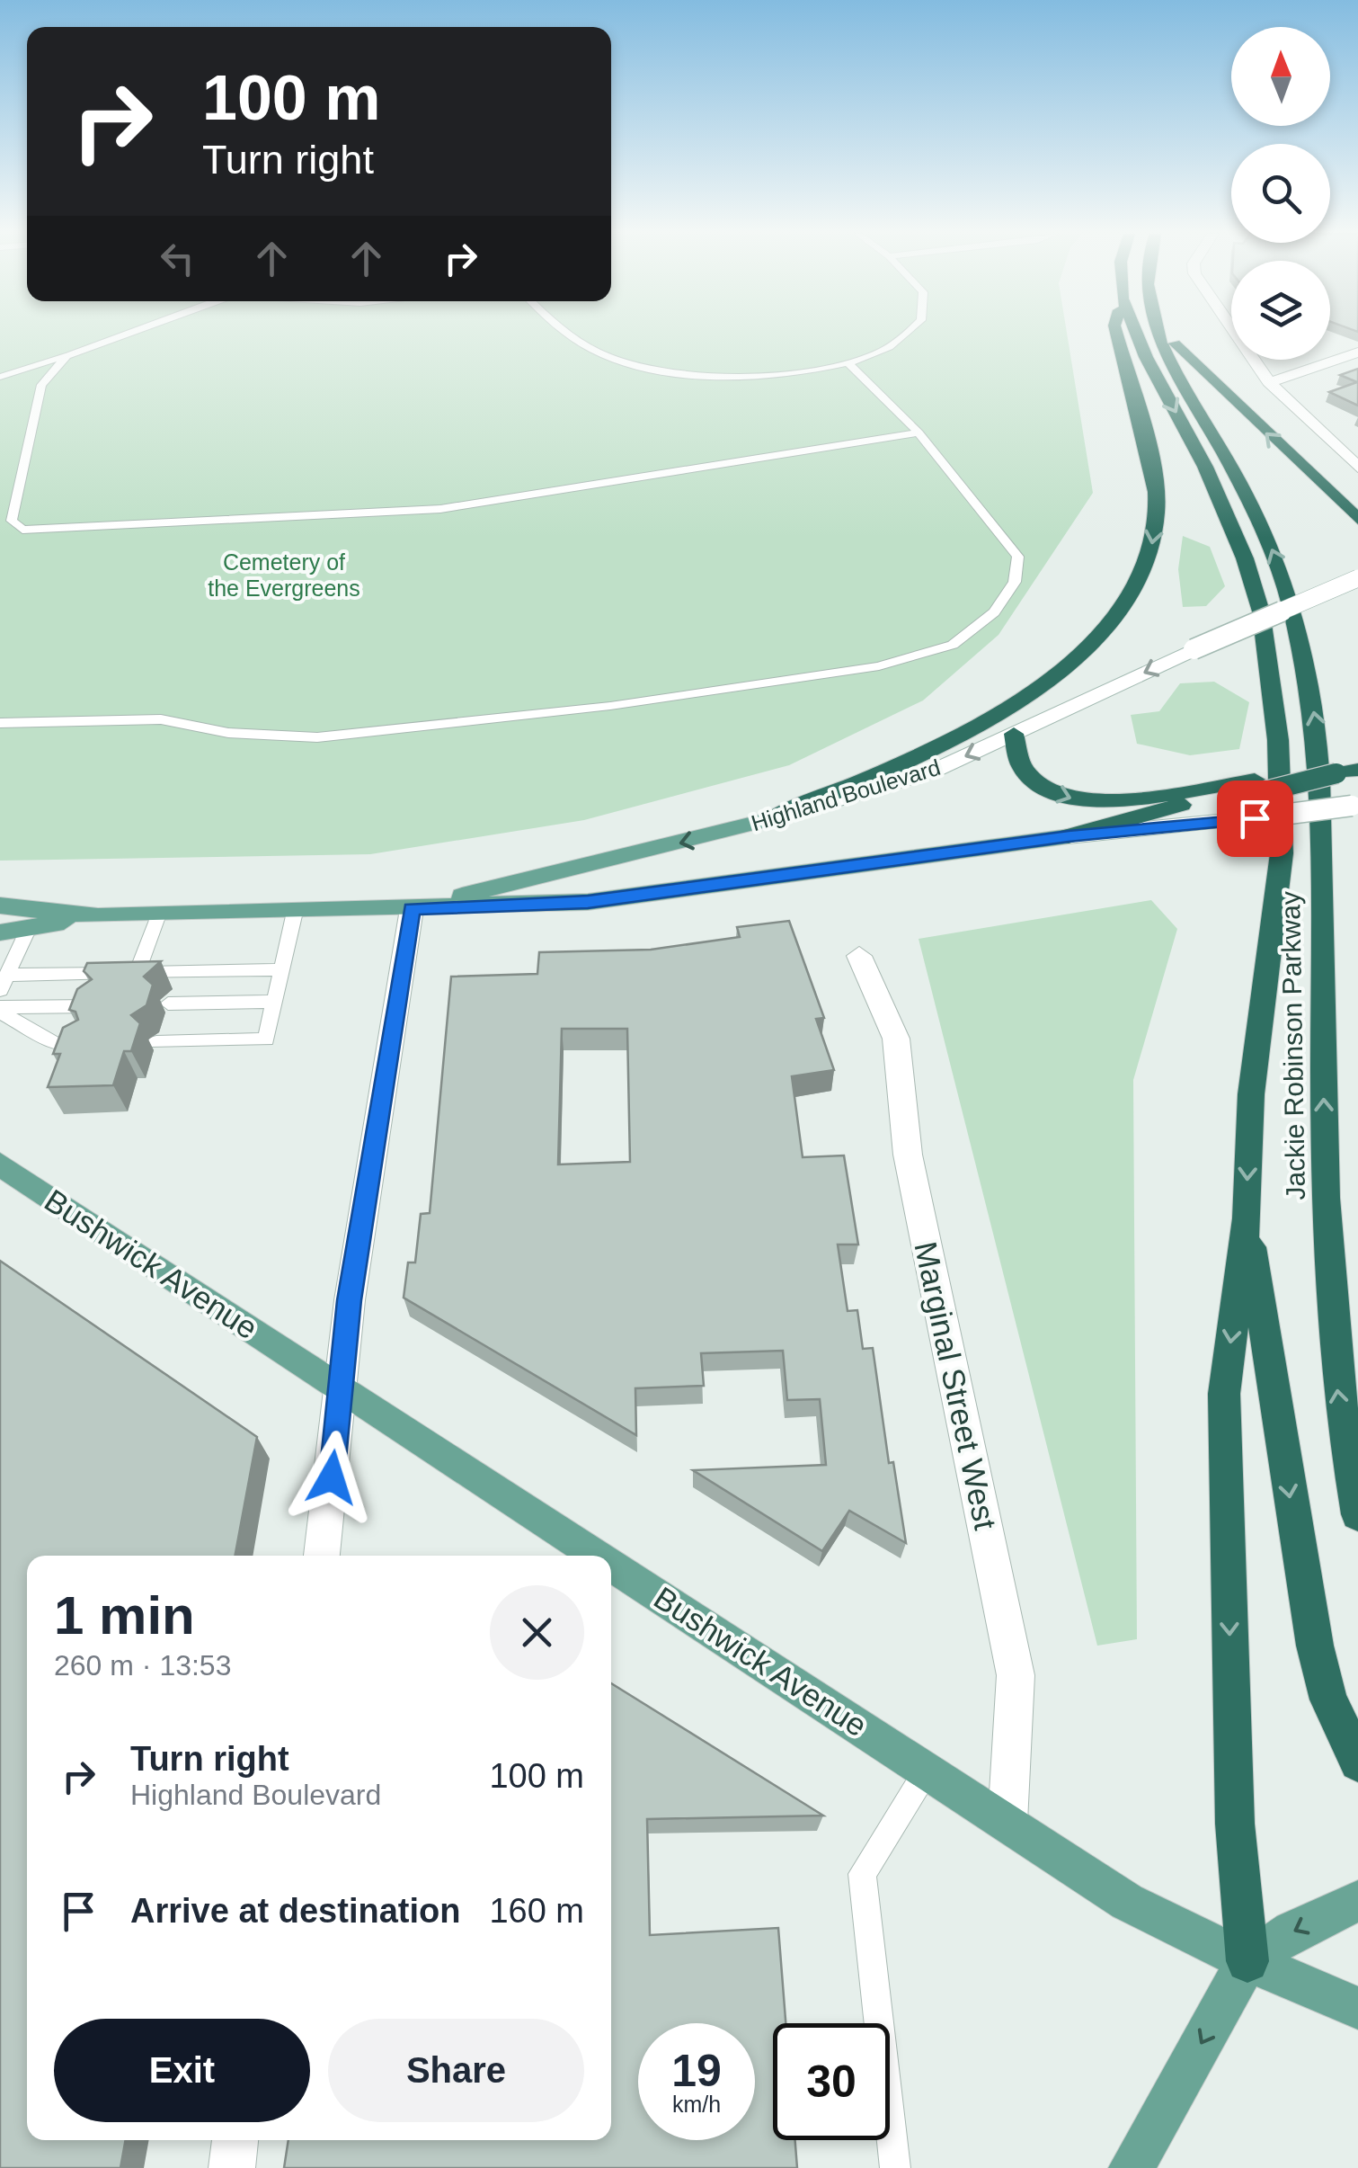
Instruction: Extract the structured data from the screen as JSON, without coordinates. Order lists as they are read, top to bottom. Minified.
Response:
{"streets":{"highway":["Jackie Robinson Parkway"],"main road":["Highland Boulevard","Bushwick Avenue"],"street":["Marginal Street West"]},"crossings":[["Bushwick Avenue","Marginal Street West"]],"one_way":["Highland Boulevard"],"parks":["Cemetery of the Evergreens"],"north":"top","page":{"turn":["100 m","Turn right"],"heading":["1 min","260 m · 13:53"],"list":[{"name":"Turn right","note":"Highland Boulevard","value":"100 m"},{"name":"Arrive at destination","value":"160 m"}],"buttons":["Exit","Share"],"speed":"19 km/h","limit":"30"}}
